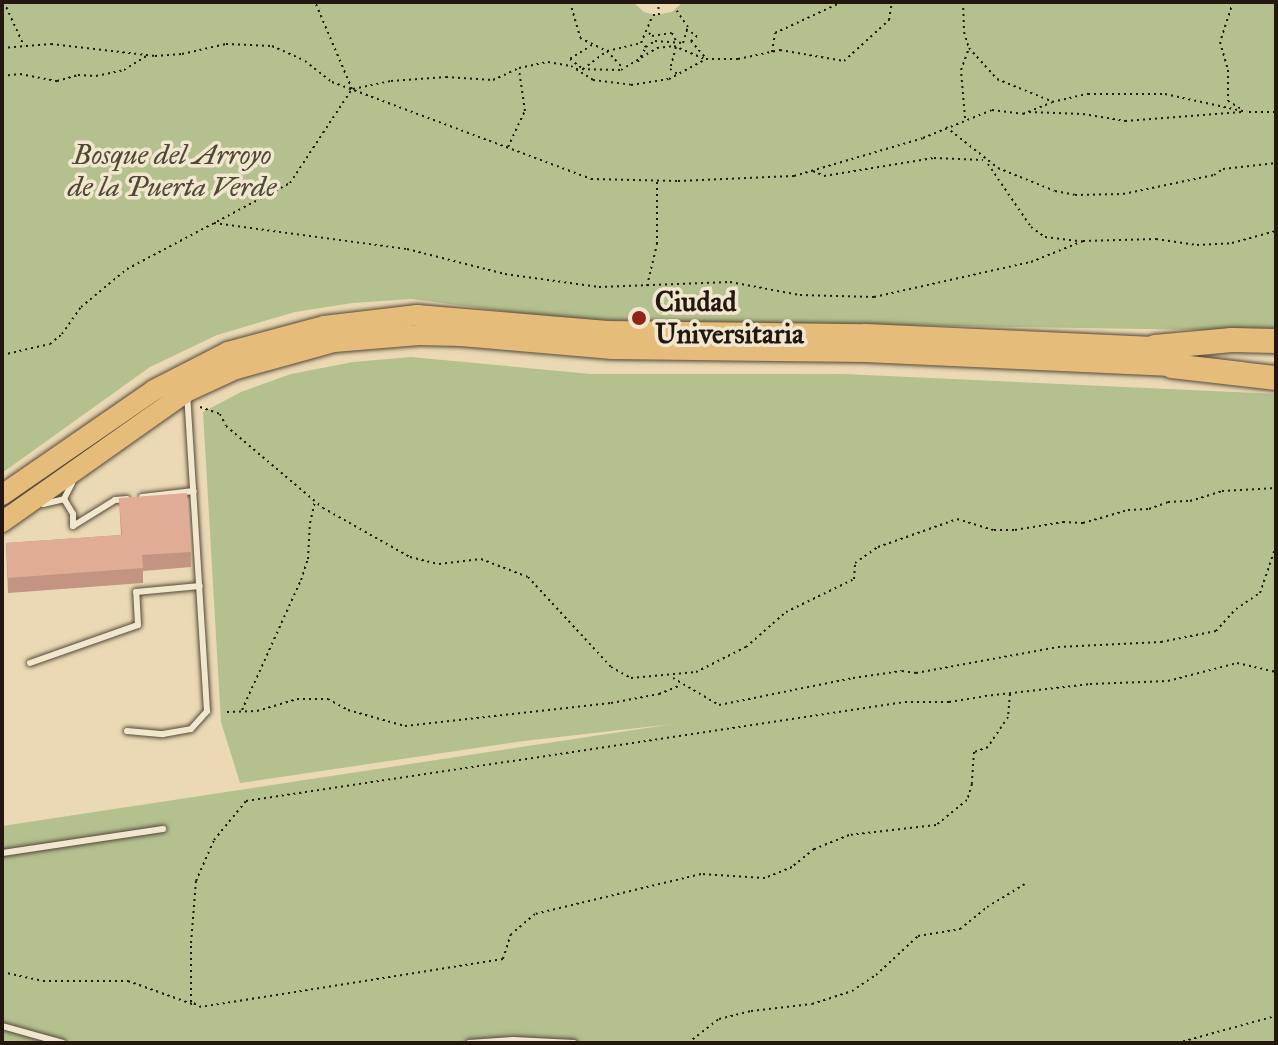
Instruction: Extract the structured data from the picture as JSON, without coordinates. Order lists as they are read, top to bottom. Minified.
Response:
{"parks":["Bosque del Arroyo de la Puerta Verde"],"places":["Ciudad Universitaria"]}
